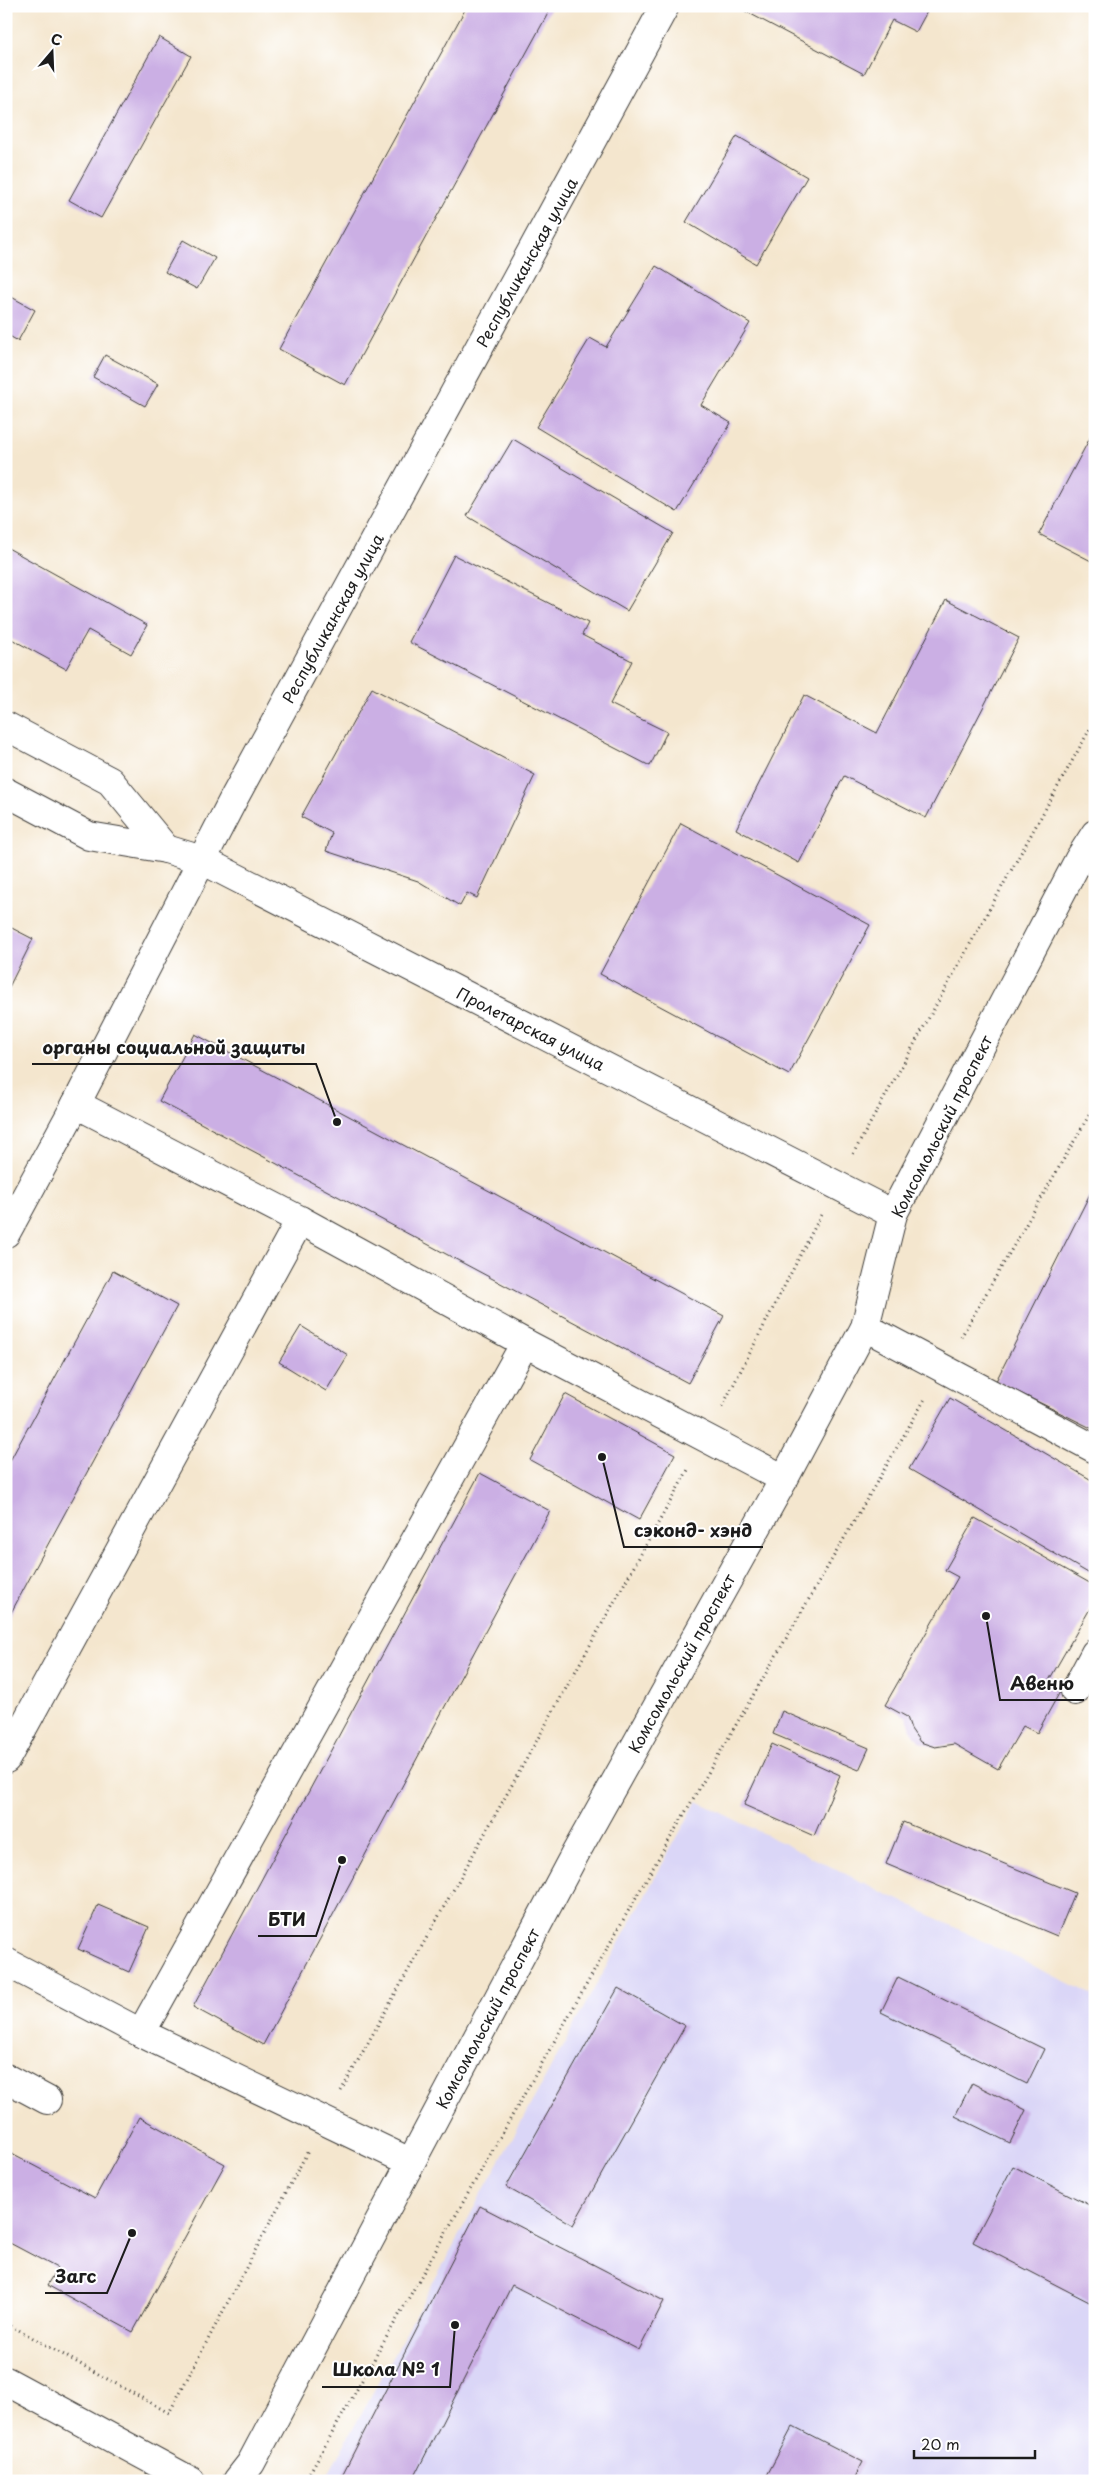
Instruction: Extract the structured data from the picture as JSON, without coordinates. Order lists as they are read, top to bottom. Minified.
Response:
{"streets":{"street":["Республиканская улица","Пролетарская улица","Комсомольский проспект"]},"crossings":[["Республиканская улица","Пролетарская улица"],["Пролетарская улица","Комсомольский проспект"]],"places":["органы социальной защиты","сэконд- хэнд","Авеню","БТИ","Загс","Школа № 1"],"scale_bar":"20 m","north":"top"}
